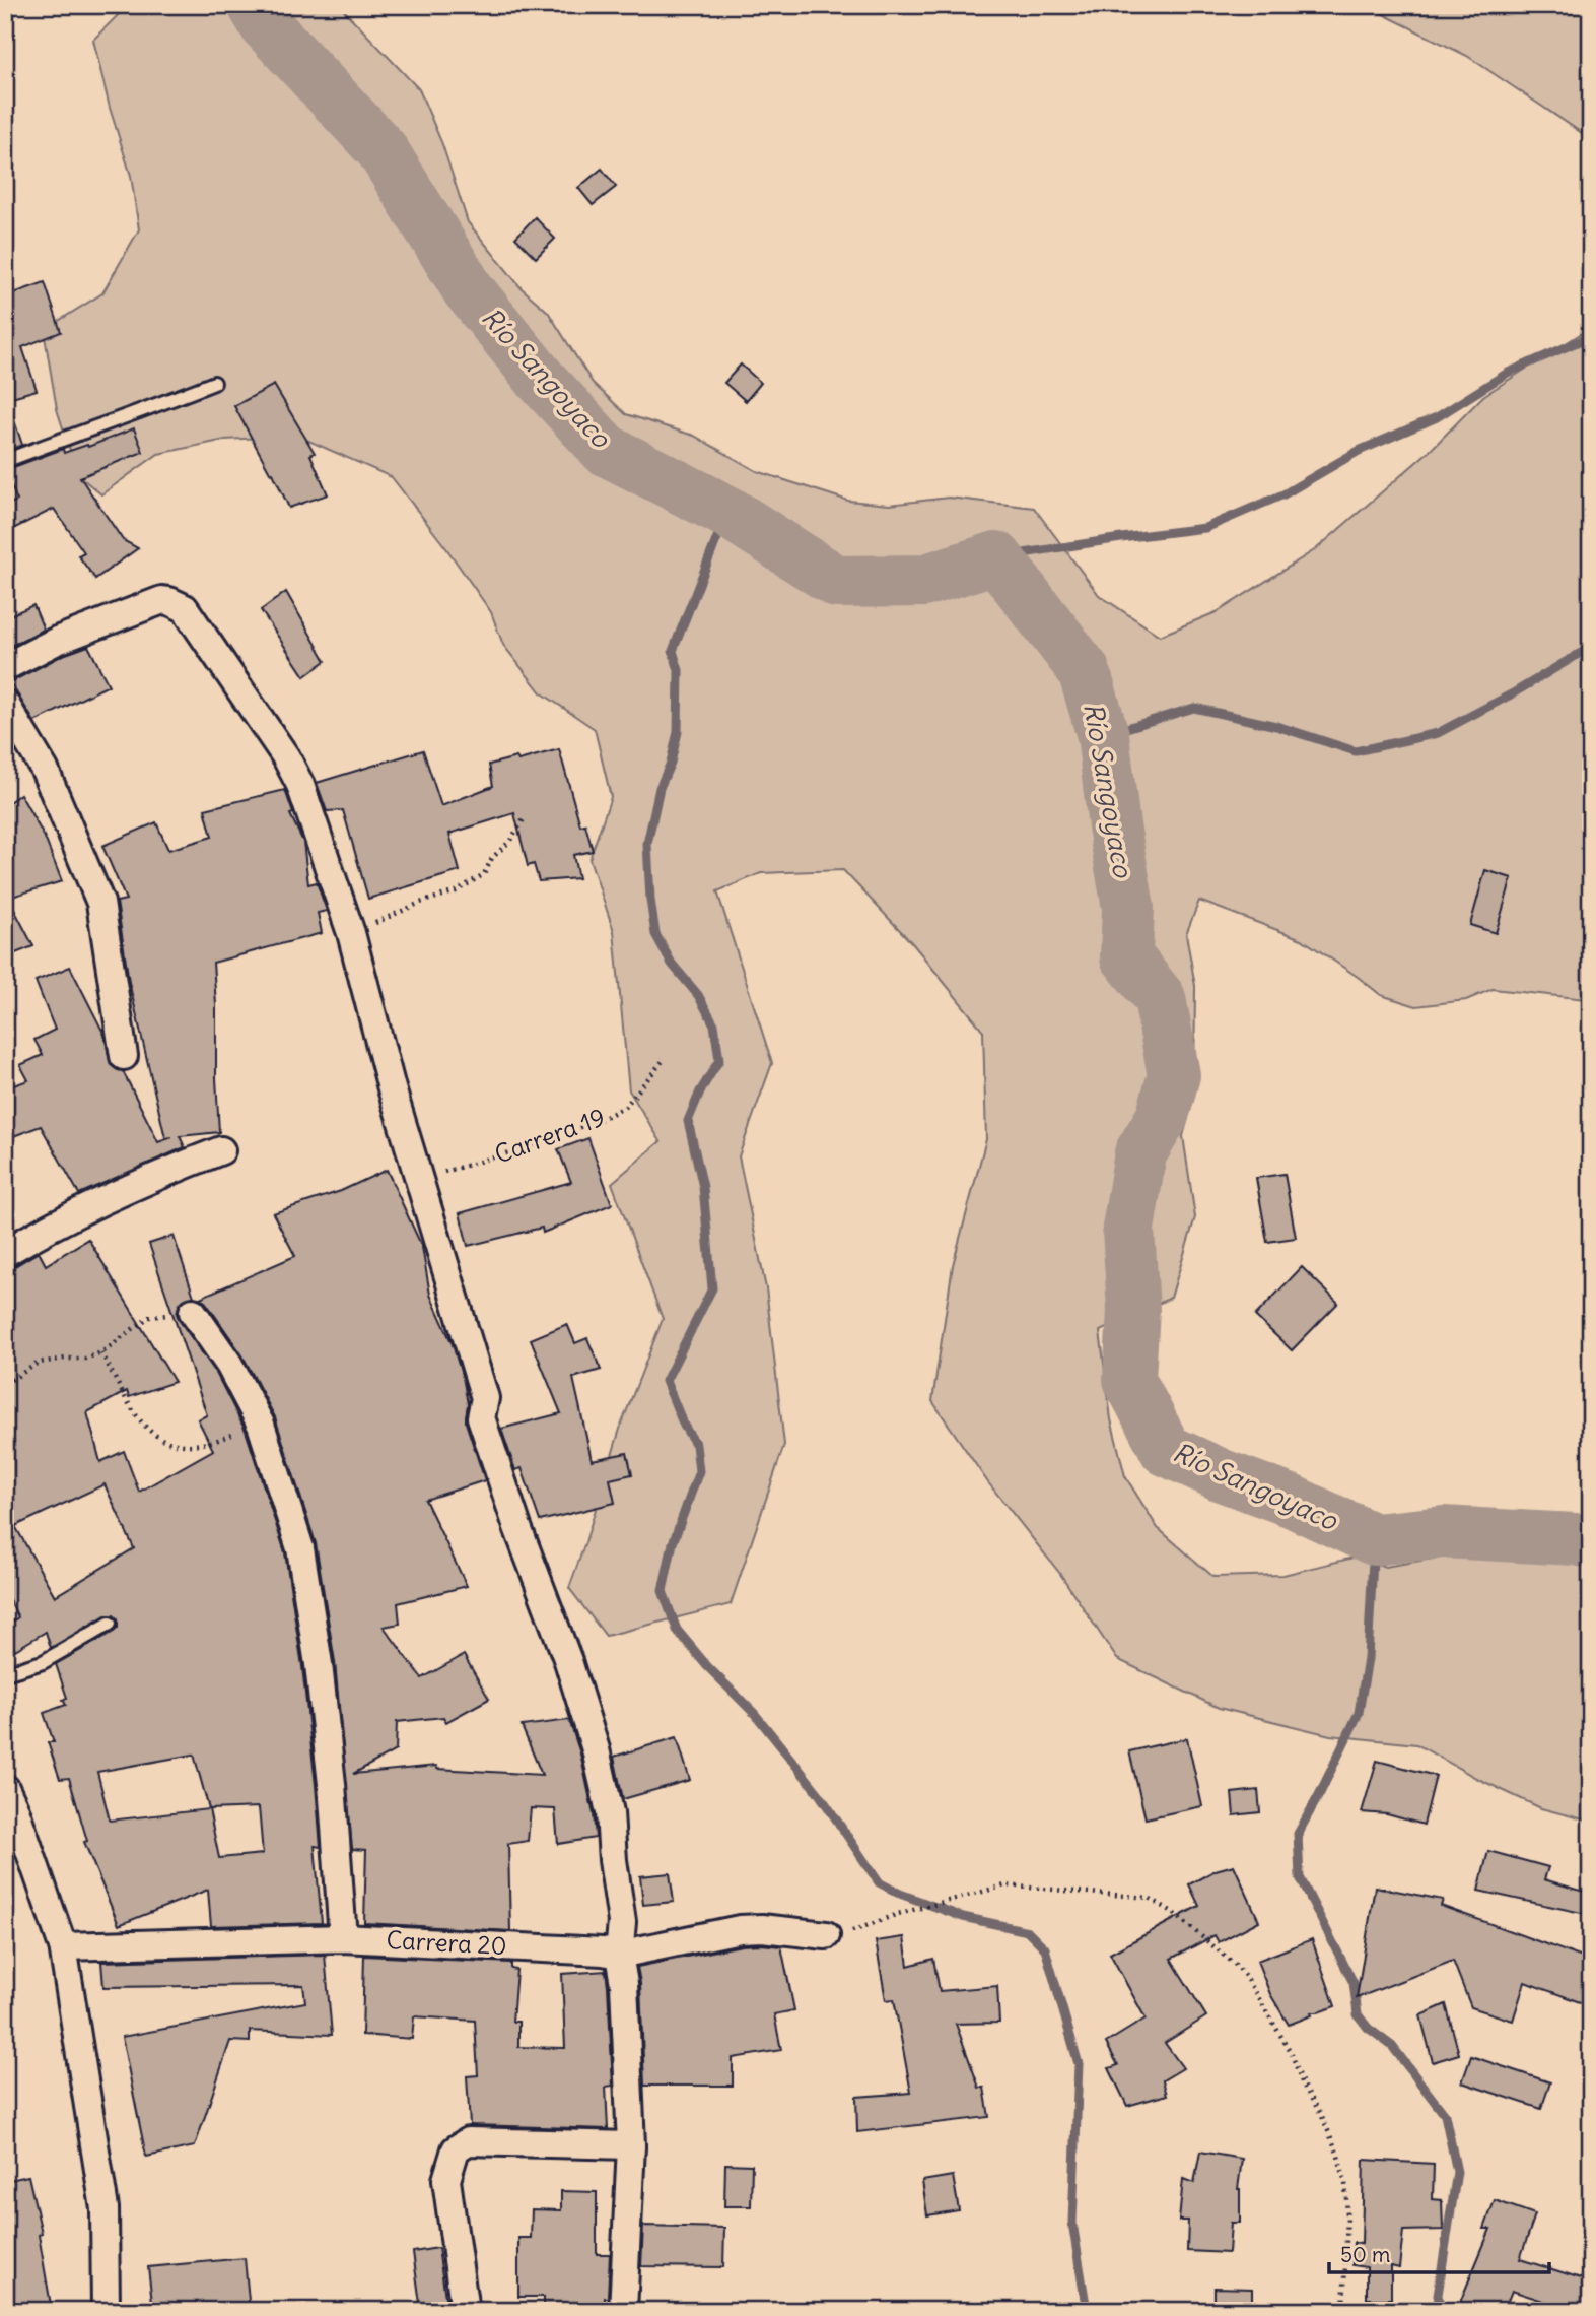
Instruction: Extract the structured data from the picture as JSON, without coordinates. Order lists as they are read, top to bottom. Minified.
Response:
{"streets":{"street":["Carrera 20"],"path":["Carrera 19"]},"water":["Río Sangoyaco"],"scale_bar":"50 m"}
